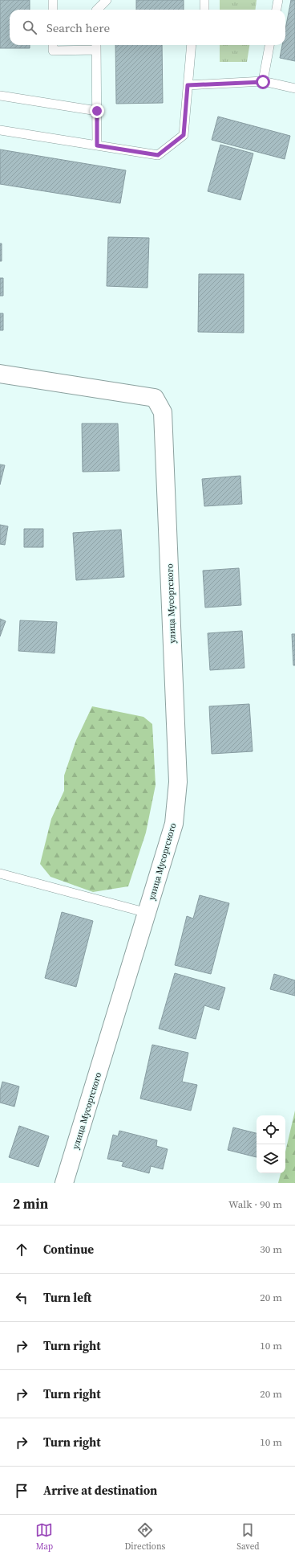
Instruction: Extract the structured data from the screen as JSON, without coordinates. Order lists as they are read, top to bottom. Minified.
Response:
{"streets":{"street":["улица Мусоргского"]},"page":{"search":"Search here","heading":["2 min","Walk · 90 m"],"list":[["Continue","30 m"],["Turn left","20 m"],["Turn right","10 m"],["Turn right","20 m"],["Turn right","10 m"],"Arrive at destination"],"nav":["Map","Directions","Saved"]}}
